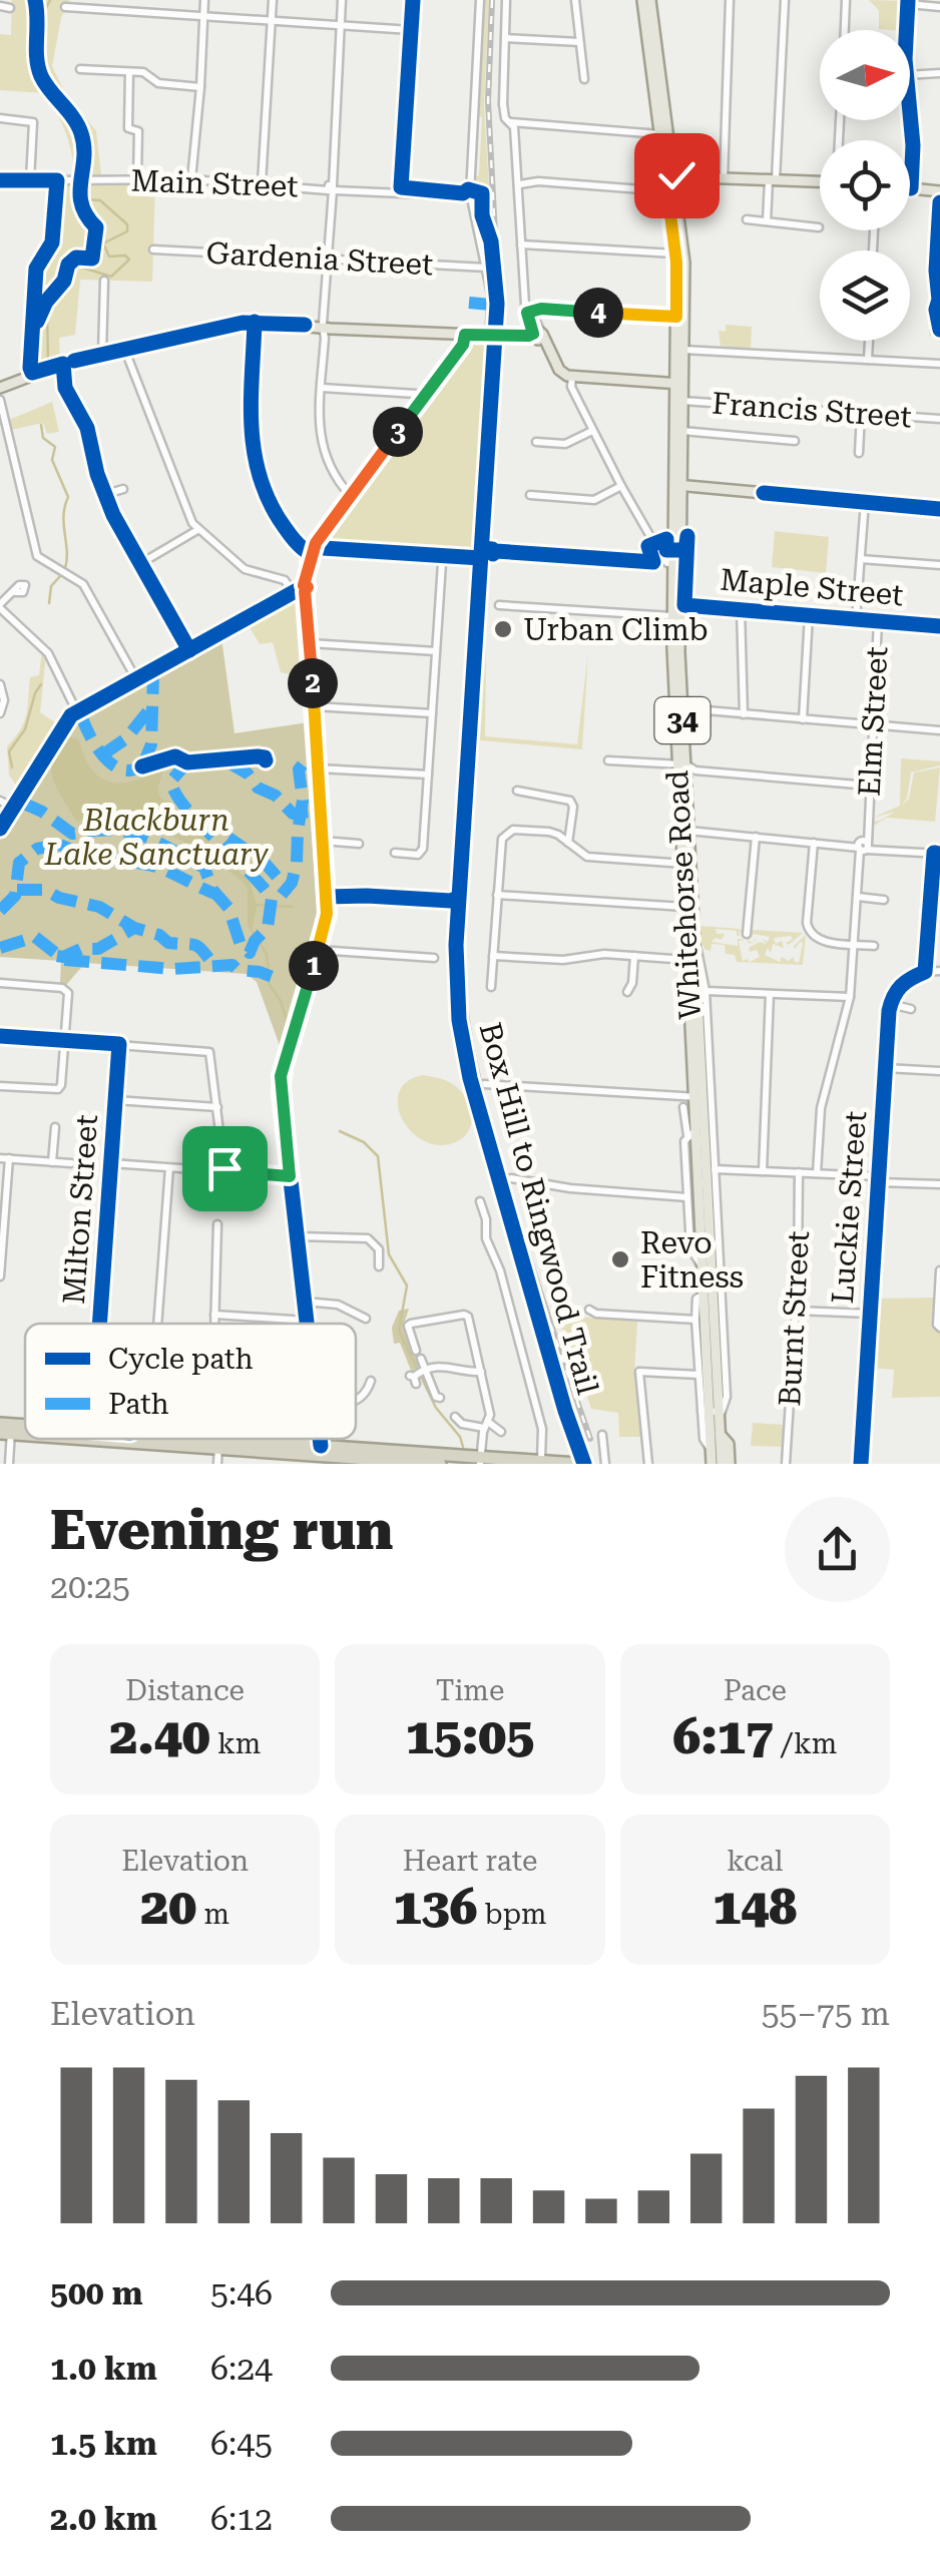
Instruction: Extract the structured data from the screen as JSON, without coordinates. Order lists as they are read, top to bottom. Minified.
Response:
{"streets":{"main road":["34","Whitehorse Road"],"street":["Main Street","Gardenia Street","Francis Street","Maple Street","Elm Street","Luckie Street","Milton Street","Burnt Street"],"cycle path":["Box Hill to Ringwood Trail"]},"crossings":[["Francis Street","Whitehorse Road"],["Maple Street","Elm Street"],["Maple Street","Whitehorse Road"]],"parks":["Blackburn Lake Sanctuary"],"places":["Urban Climb","Revo Fitness"],"legend":["Cycle path","Path"],"north":"right","page":{"pins":["4","3","2","1"],"heading":["Evening run","20:25"],"stats":[["Distance","2.40 km"],["Time","15:05"],["Pace","6:17 /km"],["Elevation","20 m"],["Heart rate","136 bpm"],["kcal","148"]],"chart":["Elevation","55–75 m"],"list":[{"name":"500 m","note":"5:46"},{"name":"1.0 km","note":"6:24"},{"name":"1.5 km","note":"6:45"},{"name":"2.0 km","note":"6:12"}]}}
